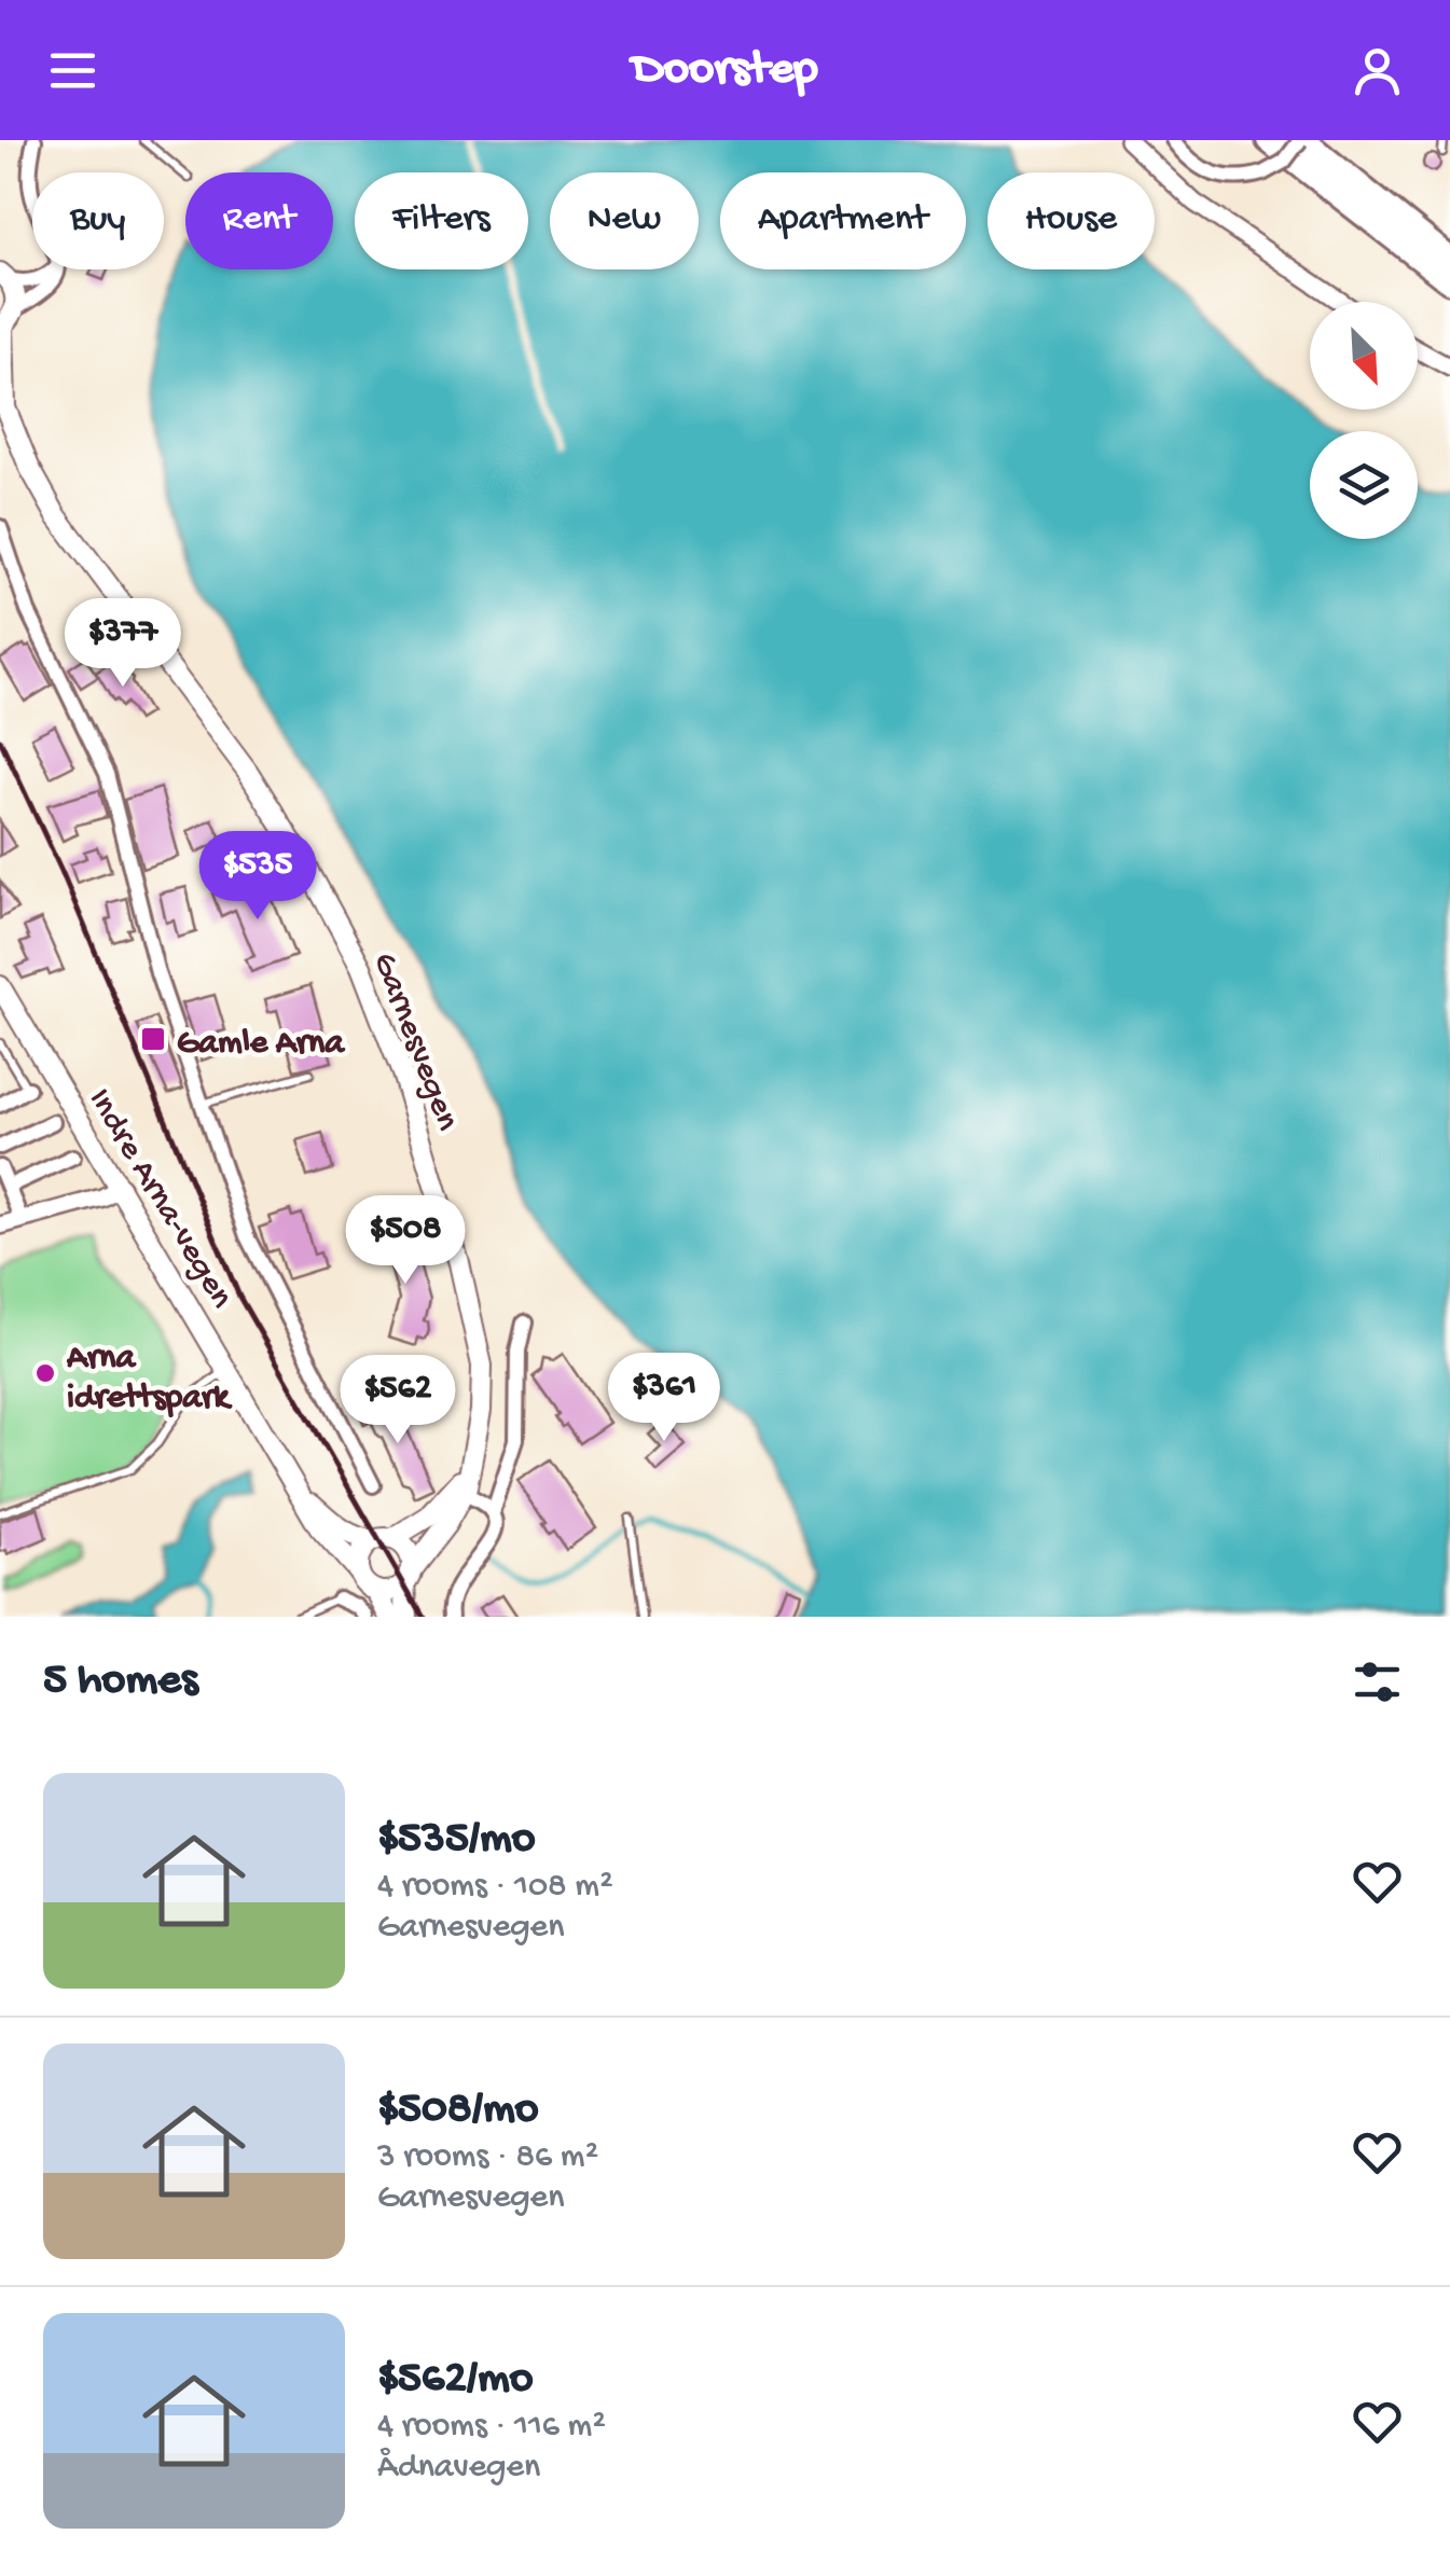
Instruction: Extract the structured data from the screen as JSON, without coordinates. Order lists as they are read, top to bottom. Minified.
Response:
{"streets":{"main road":["Garnesvegen","Indre Arna-vegen"]},"crossings":[["Garnesvegen","Indre Arna-vegen"]],"places":{"transit":["Gamle Arna"],"other":["Arna idrettspark"]},"north":"bottom right","page":{"header":"Doorstep","chip":["Buy","Rent","Filters","New","Apartment","House"],"price":["$377","$535","$508","$361","$562"],"heading":"5 homes","list":[{"name":"$535/mo","note":"4 rooms · 108 m² · Garnesvegen"},{"name":"$508/mo","note":"3 rooms · 86 m² · Garnesvegen"},{"name":"$562/mo","note":"4 rooms · 116 m² · Ådnavegen"}]}}
